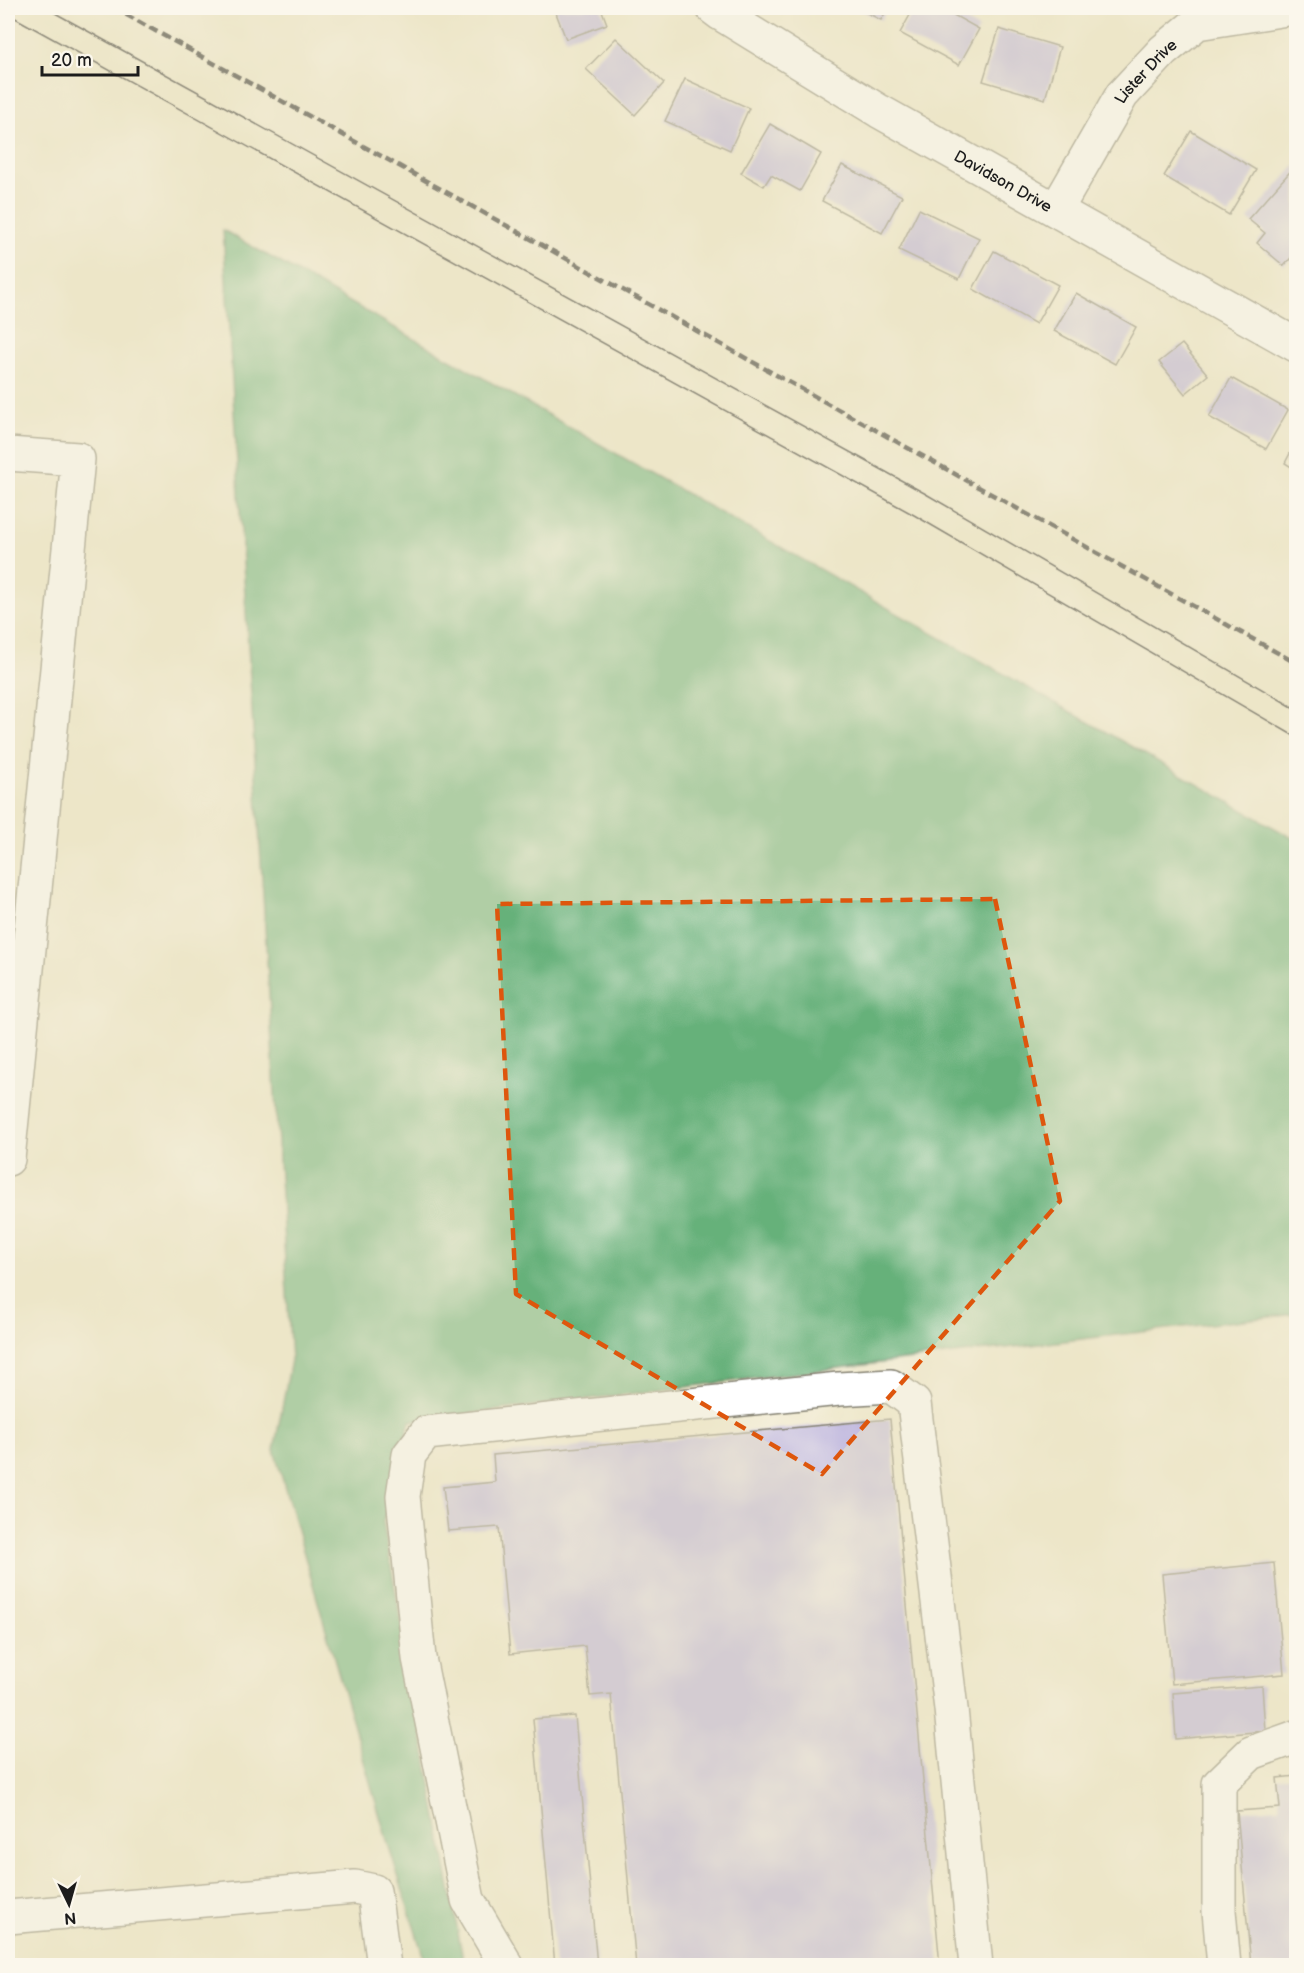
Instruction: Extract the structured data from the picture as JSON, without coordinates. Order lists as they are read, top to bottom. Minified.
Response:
{"streets":{"street":["Lister Drive","Davidson Drive"]},"crossings":[["Lister Drive","Davidson Drive"]],"scale_bar":"20 m","north":"bottom"}
